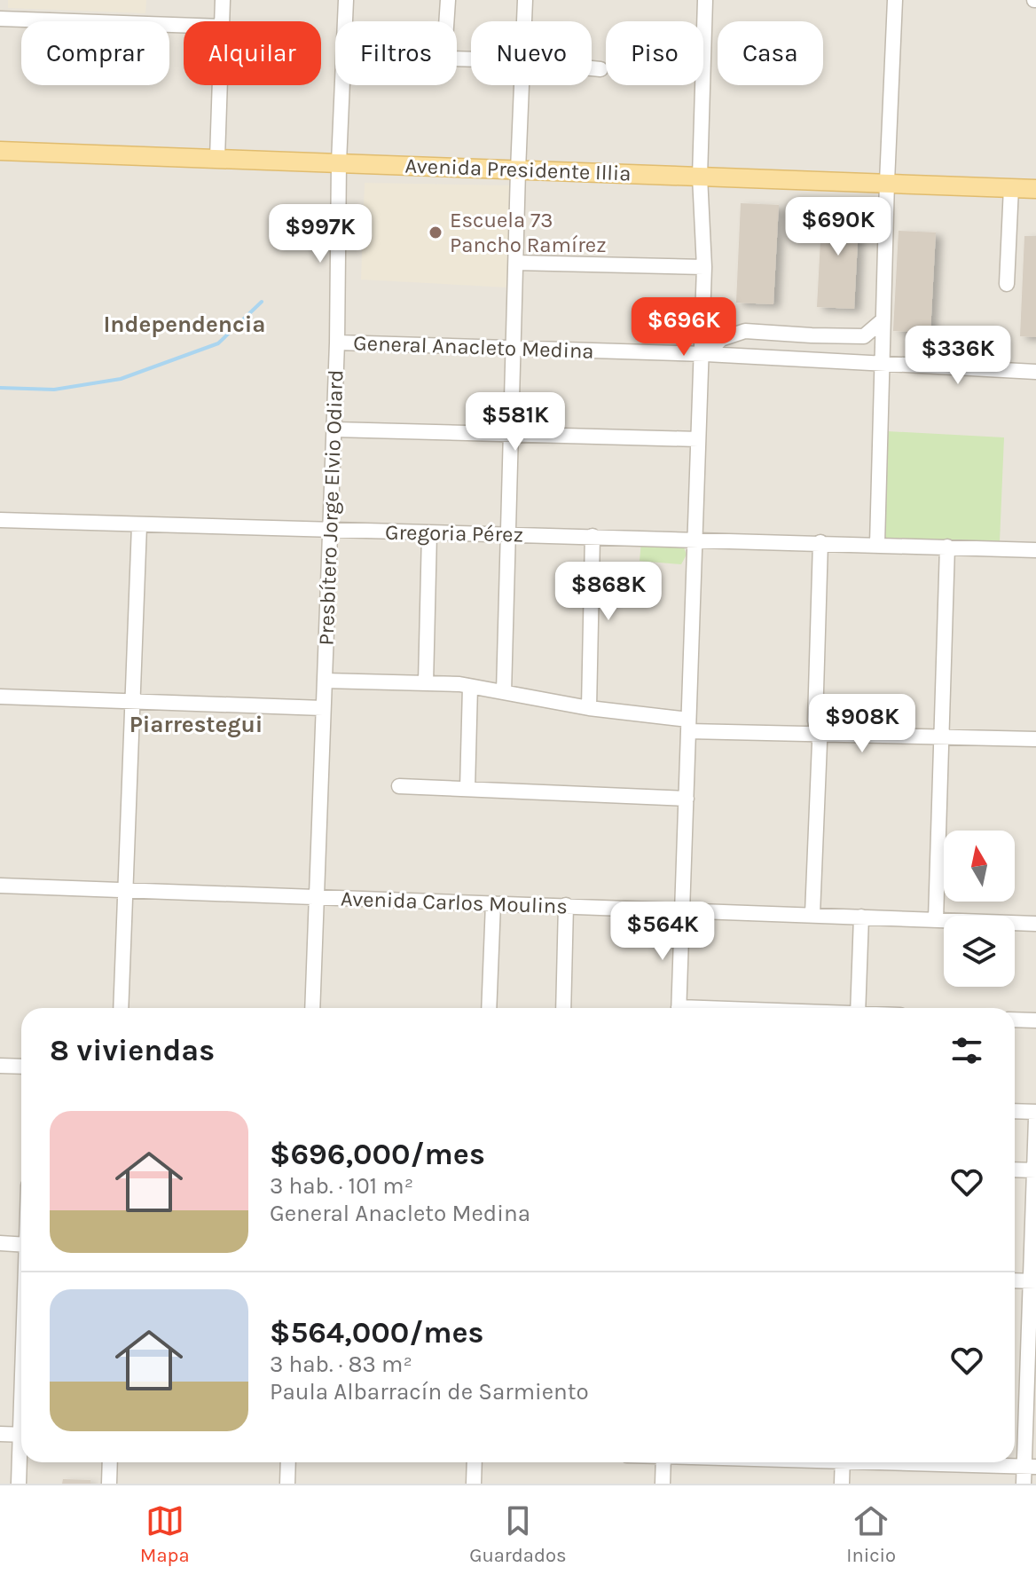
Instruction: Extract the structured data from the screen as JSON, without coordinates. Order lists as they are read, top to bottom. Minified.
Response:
{"streets":{"main road":["Avenida Presidente Illia"],"street":["General Anacleto Medina","Presbítero Jorge Elvio Odiard","Gregoria Pérez","Avenida Carlos Moulins"]},"crossings":[["Avenida Presidente Illia","Presbítero Jorge Elvio Odiard"],["General Anacleto Medina","Presbítero Jorge Elvio Odiard"],["Presbítero Jorge Elvio Odiard","Gregoria Pérez"],["Presbítero Jorge Elvio Odiard","Avenida Carlos Moulins"]],"districts":["Independencia","Piarrestegui"],"places":["Escuela 73 Pancho Ramírez"],"north":"top","page":{"chip":["Comprar","Alquilar","Filtros","Nuevo","Piso","Casa"],"price":["$690K","$997K","$696K","$336K","$581K","$868K","$908K","$564K"],"heading":"8 viviendas","list":[{"name":"$696,000/mes","note":"3 hab. · 101 m² · General Anacleto Medina"},{"name":"$564,000/mes","note":"3 hab. · 83 m² · Paula Albarracín de Sarmiento"}],"tabs":["Mapa","Guardados","Inicio"]}}
